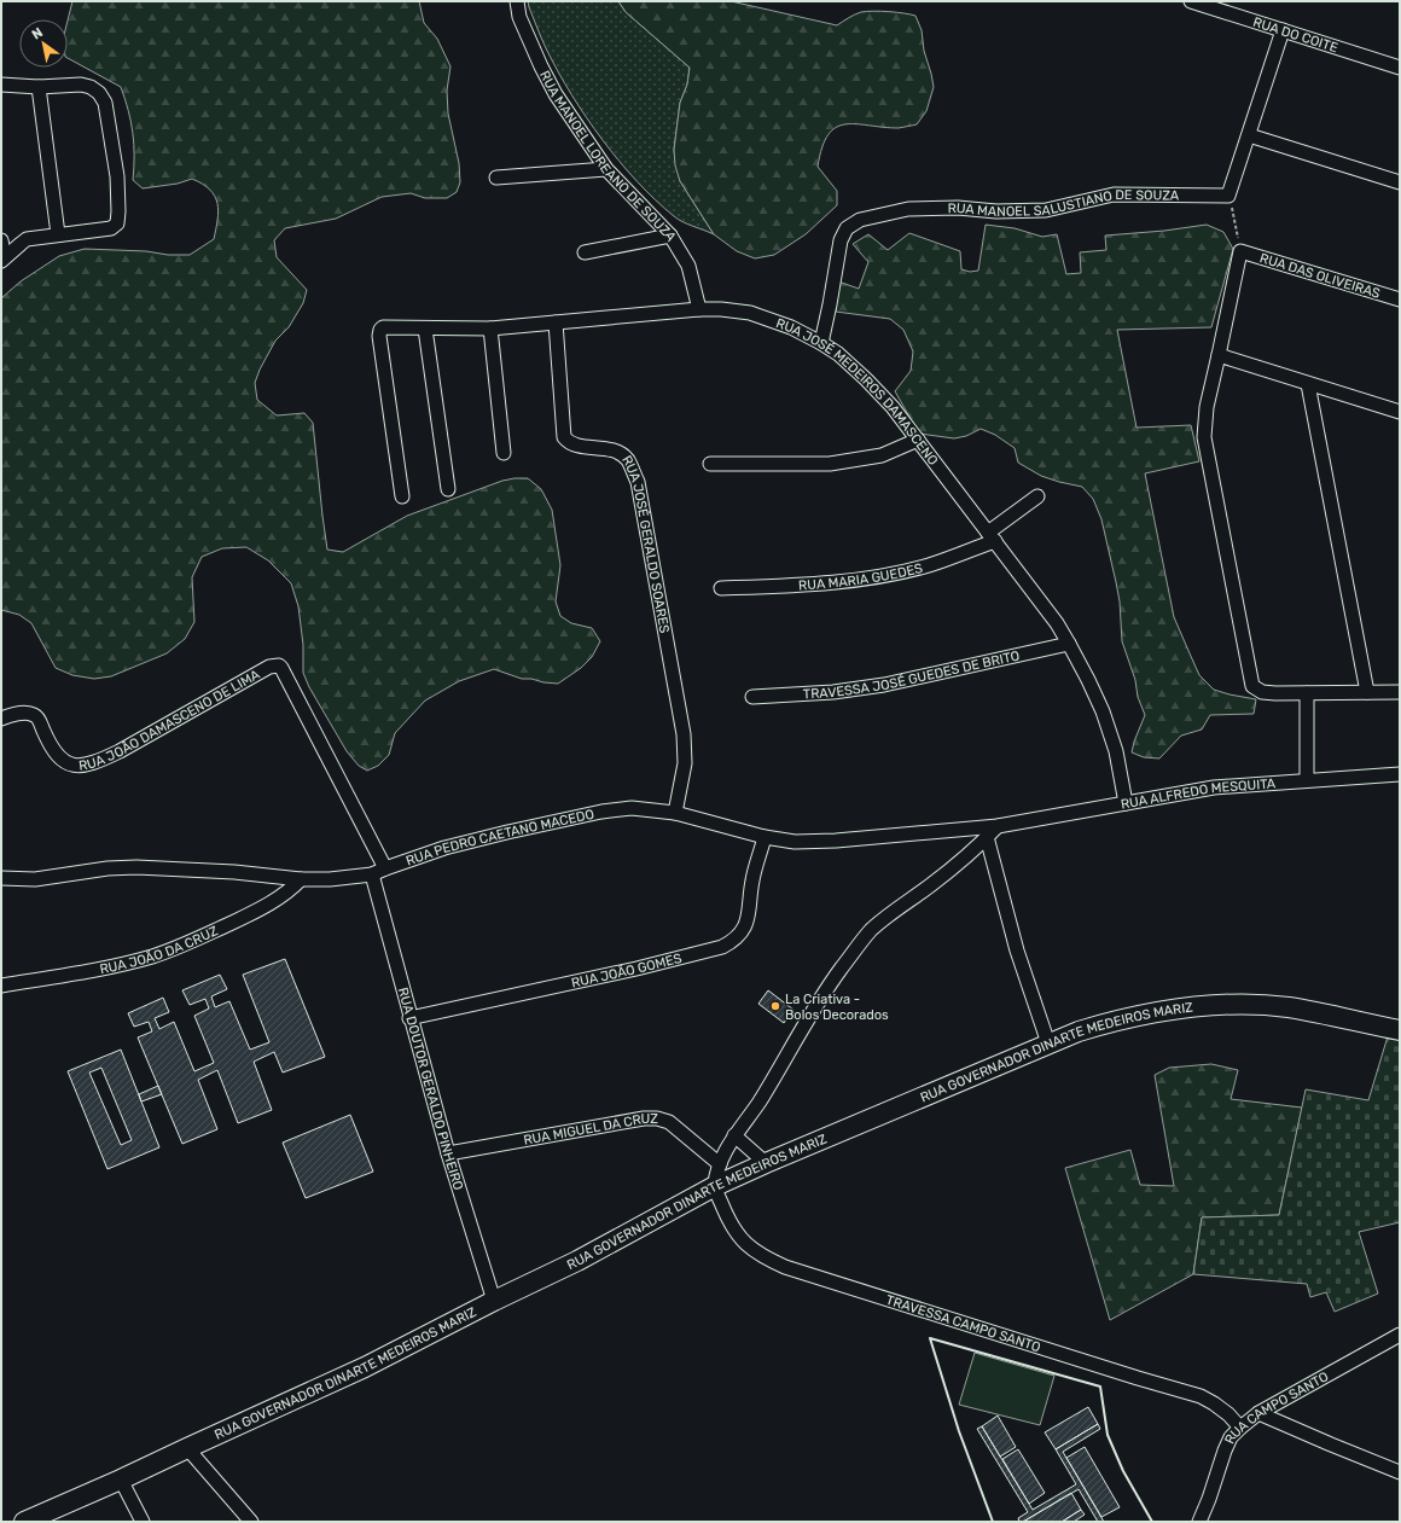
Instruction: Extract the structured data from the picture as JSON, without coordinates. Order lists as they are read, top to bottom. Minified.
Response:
{"streets":{"main road":["RUA GOVERNADOR DINARTE MEDEIROS MARIZ"],"street":["RUA DO COITE","RUA MANOEL LOREANO DE SOUZA","RUA MANOEL SALUSTIANO DE SOUZA","RUA DAS OLIVEIRAS","RUA JOSÉ MEDEIROS DAMASCENO","RUA JOSÉ GERALDO SOARES","RUA MARIA GUEDES","TRAVESSA JOSÉ GUEDES DE BRITO","RUA JOÃO DAMASCENO DE LIMA","RUA ALFREDO MESQUITA","RUA PEDRO CAETANO MACEDO","RUA JOÃO DA CRUZ","RUA JOÃO GOMES","RUA DOUTOR GERALDO PINHEIRO","RUA MIGUEL DA CRUZ","TRAVESSA CAMPO SANTO","RUA CAMPO SANTO"]},"crossings":[["RUA MANOEL LOREANO DE SOUZA","RUA JOSÉ MEDEIROS DAMASCENO"],["RUA MANOEL SALUSTIANO DE SOUZA","RUA JOSÉ MEDEIROS DAMASCENO"],["RUA JOSÉ MEDEIROS DAMASCENO","RUA JOSÉ GERALDO SOARES"],["RUA JOSÉ MEDEIROS DAMASCENO","RUA MARIA GUEDES"],["RUA JOSÉ MEDEIROS DAMASCENO","TRAVESSA JOSÉ GUEDES DE BRITO"],["RUA JOSÉ MEDEIROS DAMASCENO","RUA ALFREDO MESQUITA"],["RUA JOSÉ GERALDO SOARES","RUA PEDRO CAETANO MACEDO"],["RUA JOÃO DAMASCENO DE LIMA","RUA PEDRO CAETANO MACEDO"],["RUA ALFREDO MESQUITA","RUA PEDRO CAETANO MACEDO"],["RUA PEDRO CAETANO MACEDO","RUA JOÃO DA CRUZ"],["RUA PEDRO CAETANO MACEDO","RUA JOÃO GOMES"],["RUA PEDRO CAETANO MACEDO","RUA DOUTOR GERALDO PINHEIRO"],["RUA JOÃO GOMES","RUA DOUTOR GERALDO PINHEIRO"],["RUA GOVERNADOR DINARTE MEDEIROS MARIZ","RUA DOUTOR GERALDO PINHEIRO"],["RUA GOVERNADOR DINARTE MEDEIROS MARIZ","TRAVESSA CAMPO SANTO"],["RUA DOUTOR GERALDO PINHEIRO","RUA MIGUEL DA CRUZ"],["TRAVESSA CAMPO SANTO","RUA CAMPO SANTO"]],"places":["La Criativa - Bolos Decorados"],"north":"top left"}
